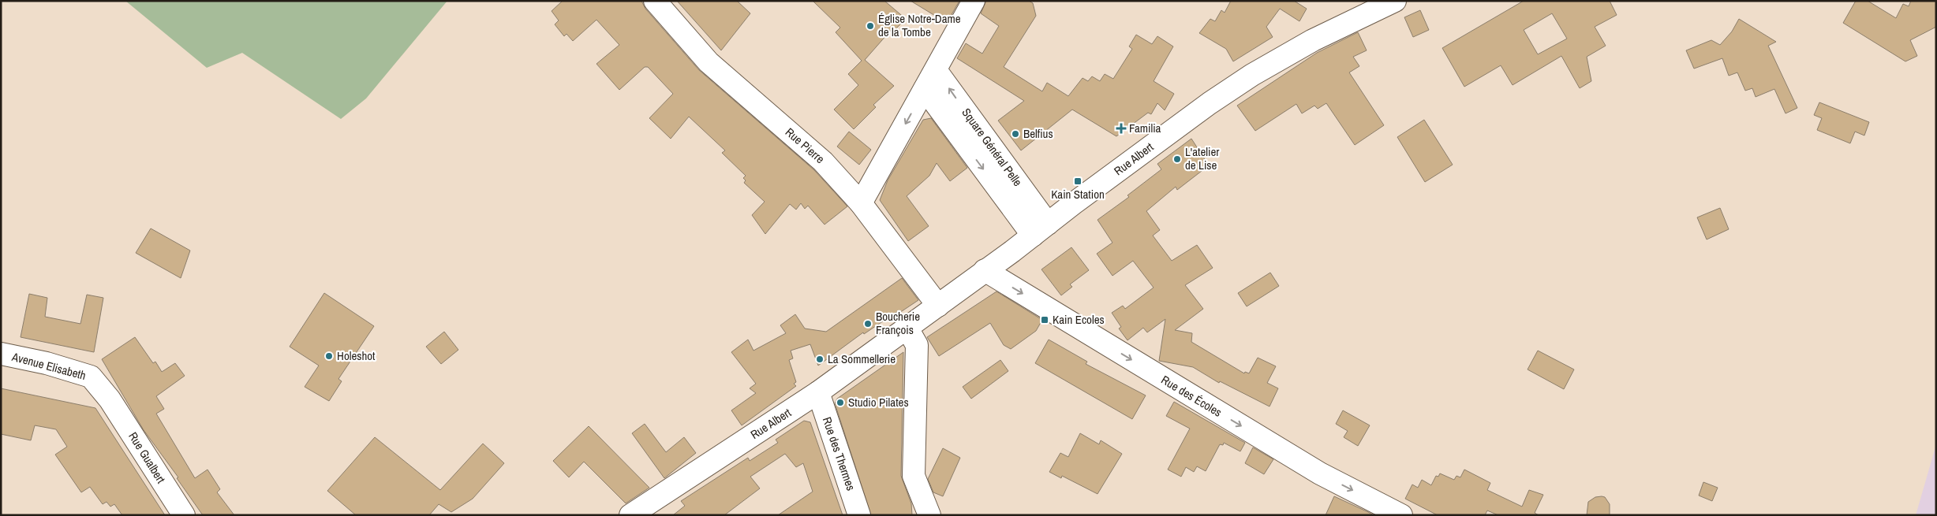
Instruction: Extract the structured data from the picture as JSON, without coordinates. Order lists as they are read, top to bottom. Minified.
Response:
{"streets":{"street":["Rue Pierre","Square Général Pelle","Rue Albert","Avenue Elisabeth","Rue des Écoles","Rue des Thermes","Rue Gualbert"]},"crossings":[["Rue Pierre","Rue Albert"],["Square Général Pelle","Rue Albert"],["Rue Albert","Rue des Écoles"],["Rue Albert","Rue des Thermes"],["Avenue Elisabeth","Rue Gualbert"]],"one_way":["Rue des Écoles"],"places":{"other":["Église Notre-Dame de la Tombe","Belfius","L'atelier de Lise","Boucherie François","Holeshot","La Sommellerie","Studio Pilates"],"health":["Familia"],"transit":["Kain Station","Kain Ecoles"]}}
